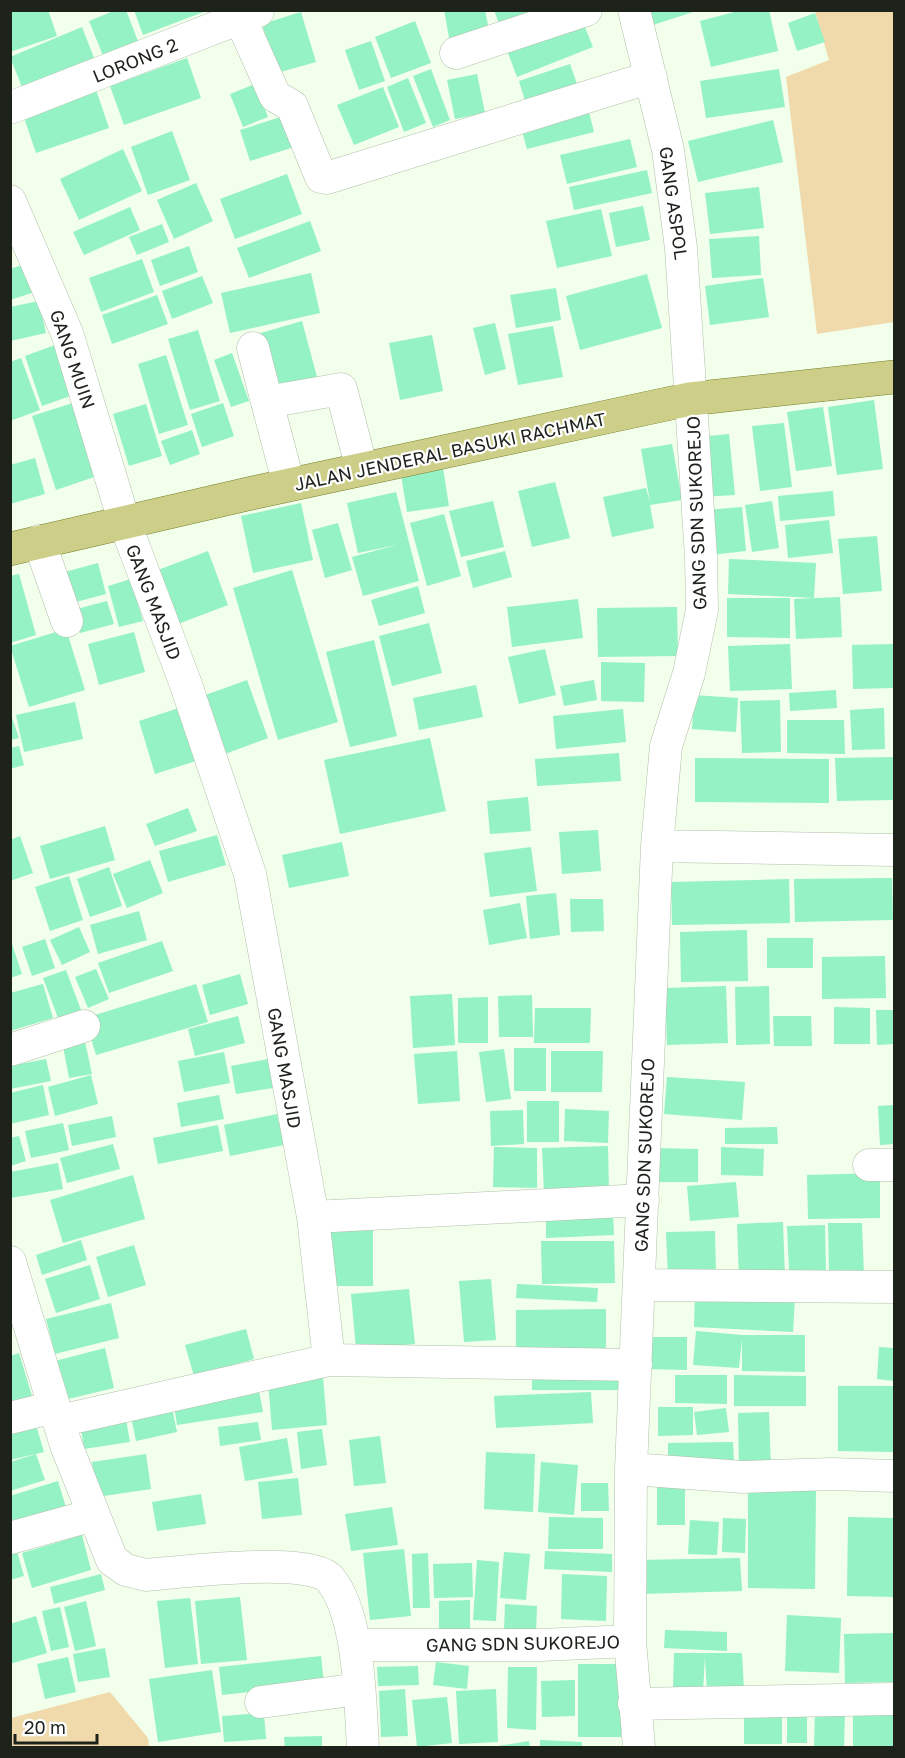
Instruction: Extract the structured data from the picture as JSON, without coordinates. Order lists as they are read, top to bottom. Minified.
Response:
{"streets":{"main road":["JALAN JENDERAL BASUKI RACHMAT"],"street":["LORONG 2","GANG ASPOL","GANG MUIN","GANG SDN SUKOREJO","GANG MASJID"]},"crossings":[["GANG ASPOL","JALAN JENDERAL BASUKI RACHMAT"],["GANG ASPOL","GANG SDN SUKOREJO"],["GANG MUIN","JALAN JENDERAL BASUKI RACHMAT"],["GANG MUIN","GANG MASJID"],["JALAN JENDERAL BASUKI RACHMAT","GANG SDN SUKOREJO"],["JALAN JENDERAL BASUKI RACHMAT","GANG MASJID"]],"scale_bar":"20 m"}
